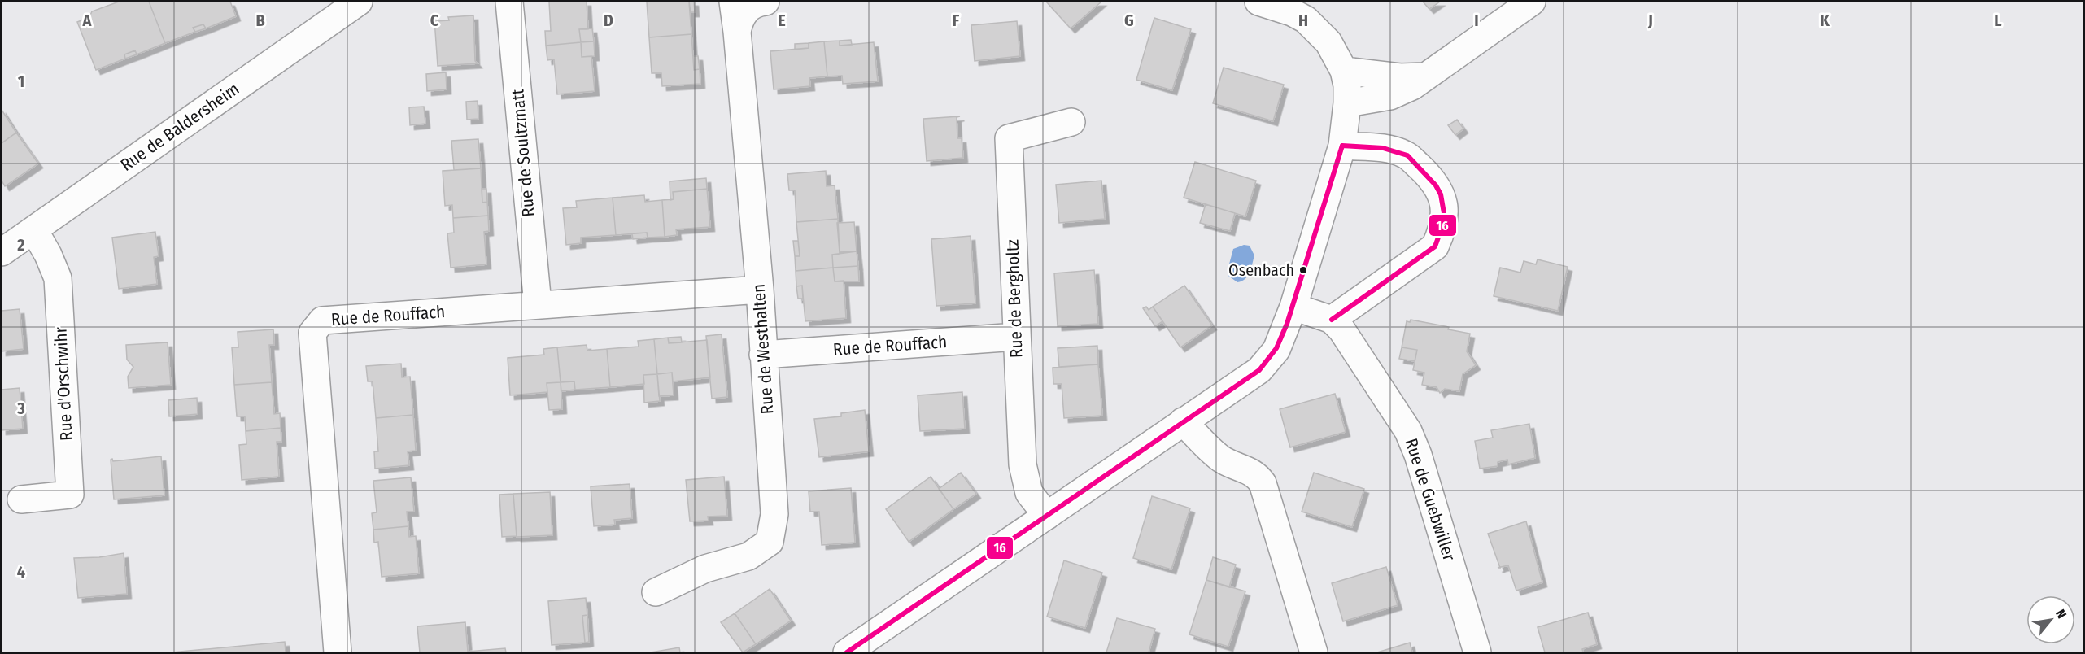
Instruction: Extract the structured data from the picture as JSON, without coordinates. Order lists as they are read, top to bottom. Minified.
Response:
{"streets":{"street":["Rue de Baldersheim","Rue de Soultzmatt","Rue de Bergholtz","Rue de Rouffach","Rue de Westhalten","Rue d'Orschwihr","Rue de Guebwiller"]},"crossings":[["Rue de Baldersheim","Rue d'Orschwihr"],["Rue de Soultzmatt","Rue de Rouffach"],["Rue de Bergholtz","Rue de Rouffach"],["Rue de Rouffach","Rue de Westhalten"]],"places":["Osenbach"],"lines":["transit line 16"],"north":"top right","grid":{"columns":["A","B","C","D","E","F","G","H","I","J","K","L"],"rows":["1","2","3","4"]}}
